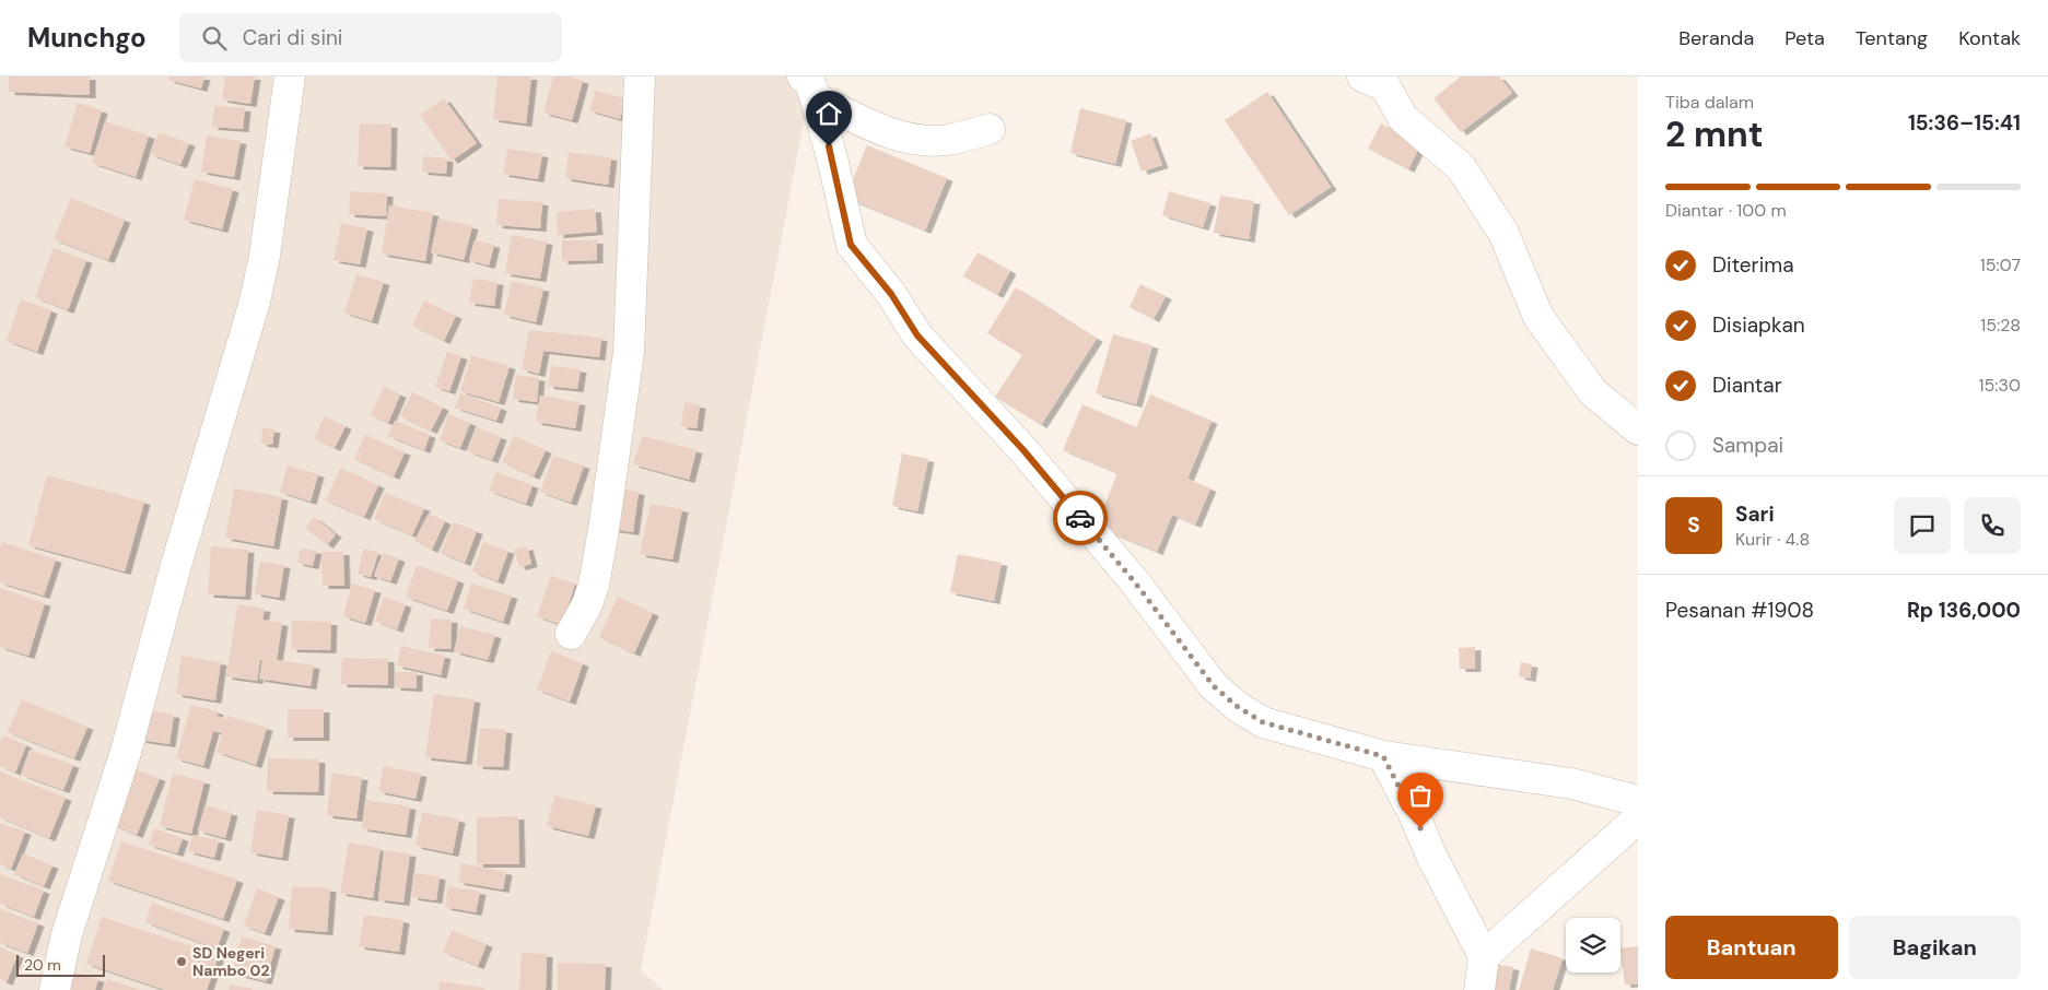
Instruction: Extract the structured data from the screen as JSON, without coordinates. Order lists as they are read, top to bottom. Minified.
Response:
{"places":["SD Negeri Nambo 02"],"scale_bar":"20 m","page":{"header":"Munchgo","search":"Cari di sini","nav":["Beranda","Peta","Tentang","Kontak"],"heading":["2 mnt","Tiba dalam","15:36–15:41"],"panel":["Sari","Kurir · 4.8","Pesanan #1908","Rp 136,000"],"bar":"Diantar · 100 m","list":[["Diterima","15:07"],["Disiapkan","15:28"],["Diantar","15:30"],"Sampai"],"round":"S","buttons":["Bantuan","Bagikan"],"scale":"20 m"}}
